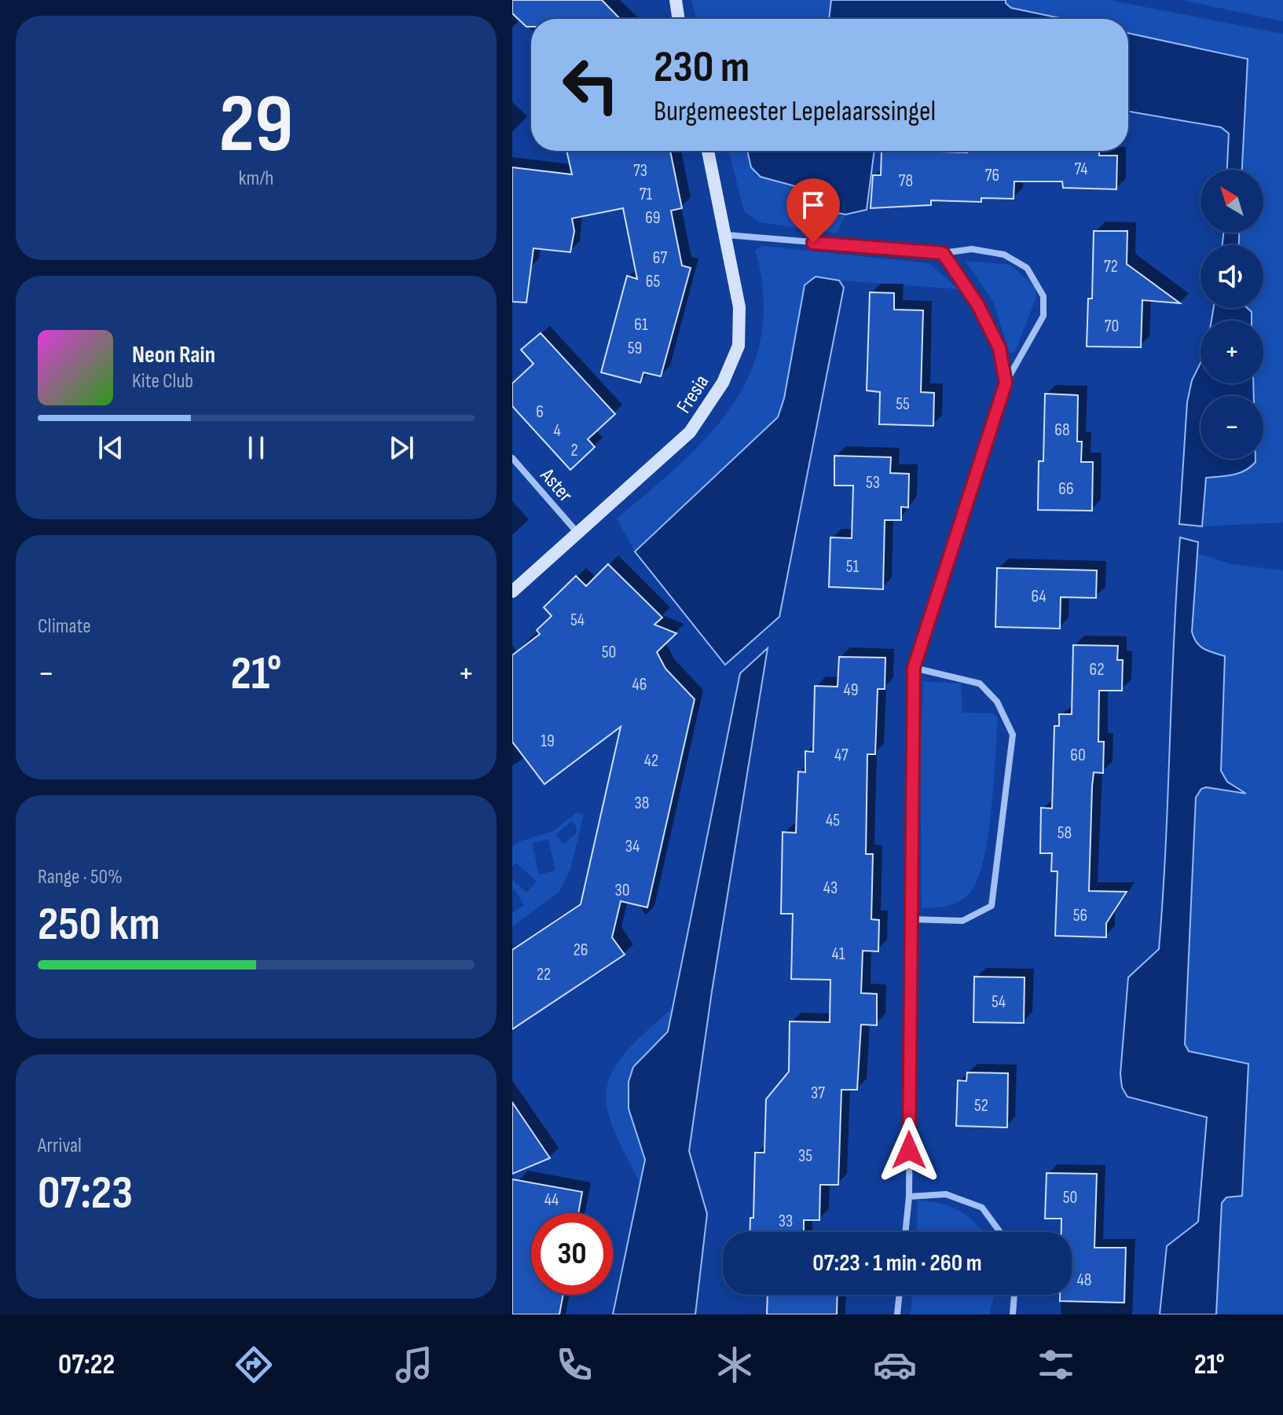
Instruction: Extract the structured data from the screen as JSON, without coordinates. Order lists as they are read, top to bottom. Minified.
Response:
{"streets":{"street":["Fresia","Aster"]},"crossings":[["Fresia","Aster"]],"house_numbers":["74","73","76","78","71","69","67","72","65","61","70","59","55","6","68","4","2","53","66","51","64","54","50","62","46","49","19","47","60","42","38","45","58","34","43","30","56","26","41","22","54","37","52","35","50","44","33","48"],"north":"top left","page":{"tile":[["29","km/h"],"Climate",["Range · 50%","250 km"],["Arrival","07:23"]],"turn":["230 m","Burgemeester Lepelaarssingel"],"map_buttons":["+","−"],"song":["Neon Rain","Kite Club"],"heat":["−","21°","+"],"limit":"30","trip":"07:23 · 1 min · 260 m","tabs":["07:22","21°"]}}
